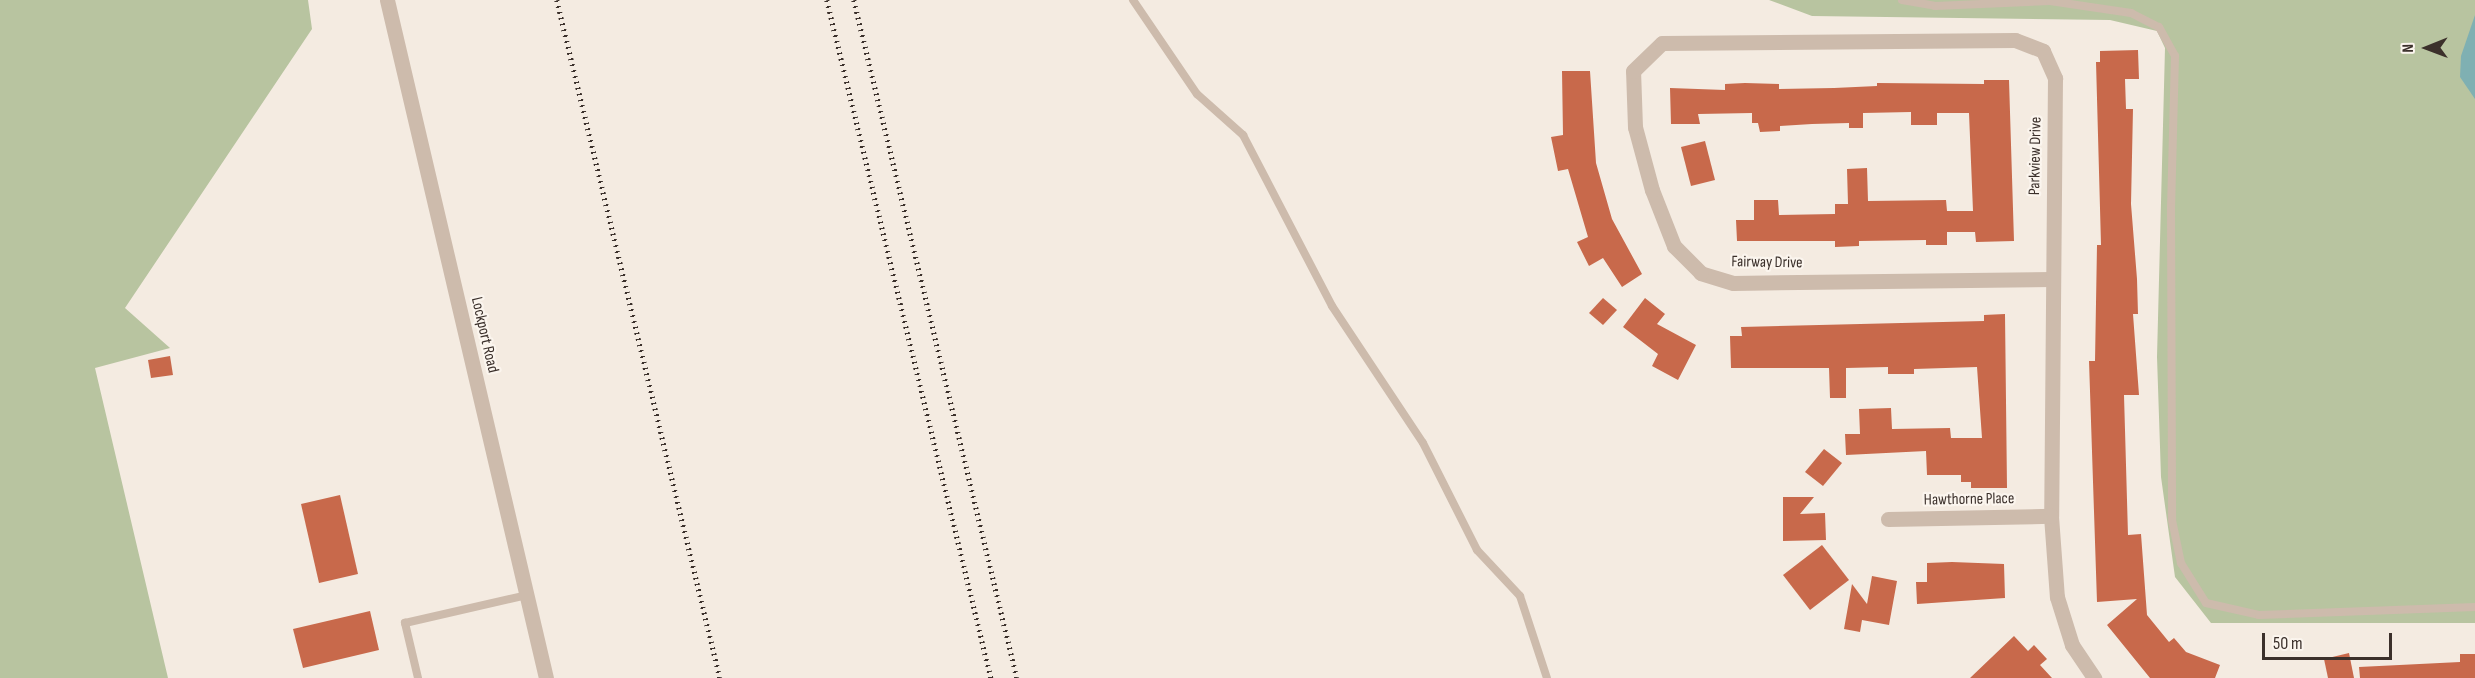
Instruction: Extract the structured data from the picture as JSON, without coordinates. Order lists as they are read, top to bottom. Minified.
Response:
{"streets":{"street":["Parkview Drive","Fairway Drive","Lockport Road","Hawthorne Place"]},"crossings":[["Parkview Drive","Fairway Drive"],["Parkview Drive","Hawthorne Place"]],"scale_bar":"50 m","north":"left"}
